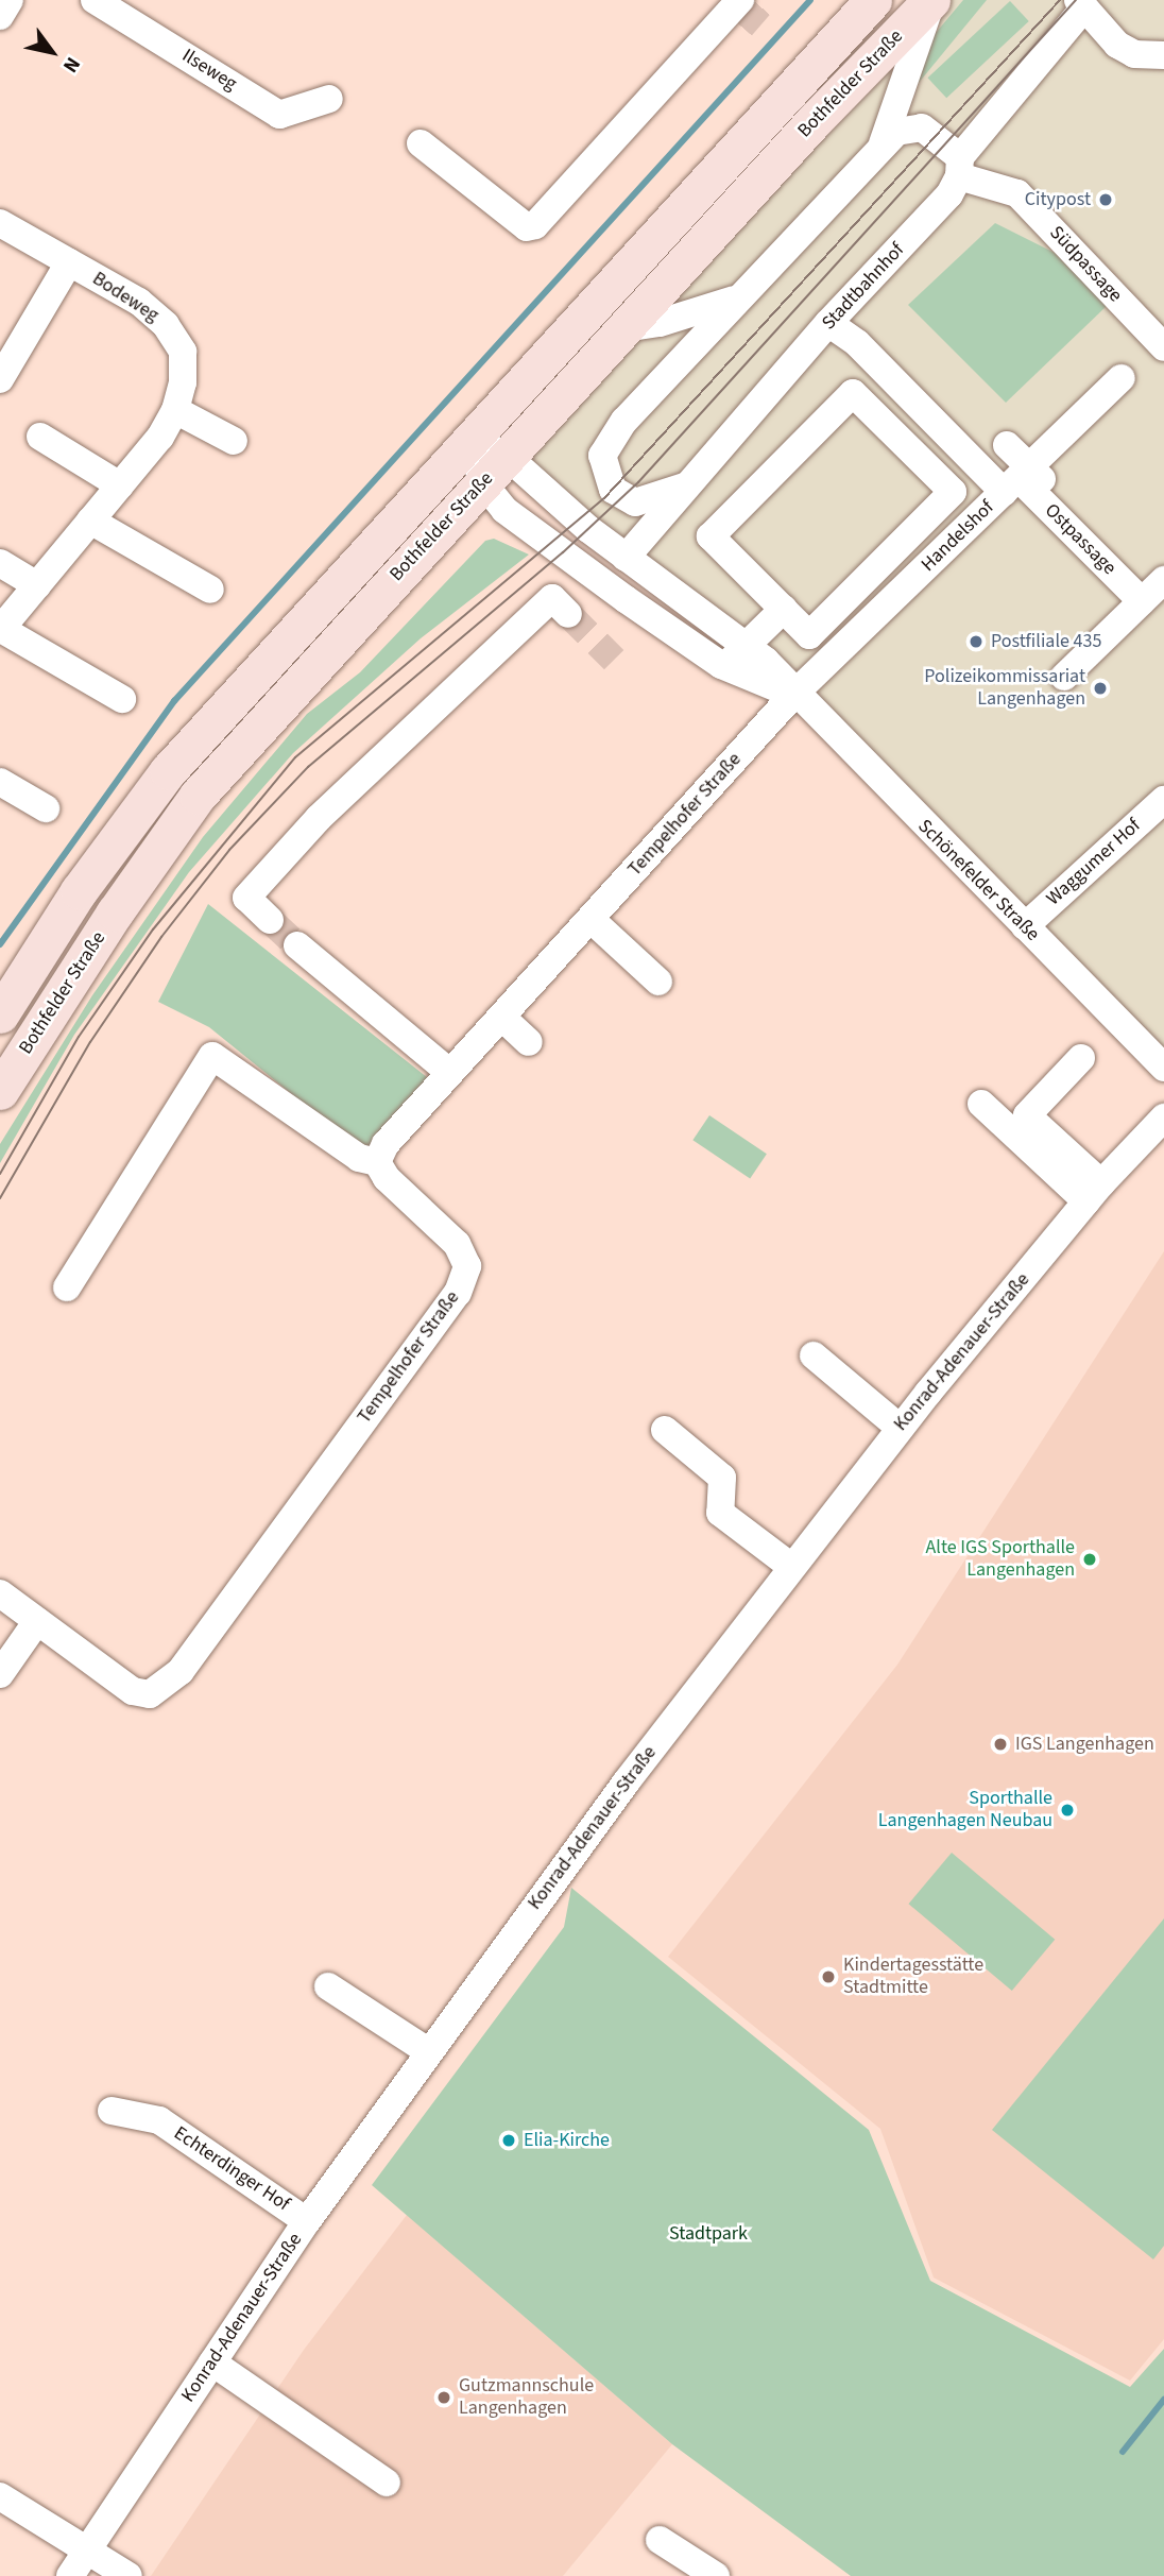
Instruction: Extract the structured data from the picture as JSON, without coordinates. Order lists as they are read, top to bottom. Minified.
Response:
{"streets":{"main road":["Bothfelder Straße"],"street":["Ilseweg","Südpassage","Stadtbahnhof","Bodeweg","Handelshof","Ostpassage","Tempelhofer Straße","Waggumer Hof","Schönefelder Straße","Konrad-Adenauer-Straße","Echterdinger Hof"]},"crossings":[["Bothfelder Straße","Schönefelder Straße"],["Südpassage","Stadtbahnhof"],["Stadtbahnhof","Schönefelder Straße"],["Handelshof","Ostpassage"],["Handelshof","Tempelhofer Straße"],["Handelshof","Schönefelder Straße"],["Tempelhofer Straße","Schönefelder Straße"],["Waggumer Hof","Schönefelder Straße"],["Konrad-Adenauer-Straße","Echterdinger Hof"]],"parks":["Stadtpark"],"places":["Citypost","Postfiliale 435","Polizeikommissariat Langenhagen","Alte IGS Sporthalle Langenhagen","IGS Langenhagen","Sporthalle Langenhagen Neubau","Kindertagesstätte Stadtmitte","Elia-Kirche","Gutzmannschule Langenhagen"],"north":"bottom right"}
